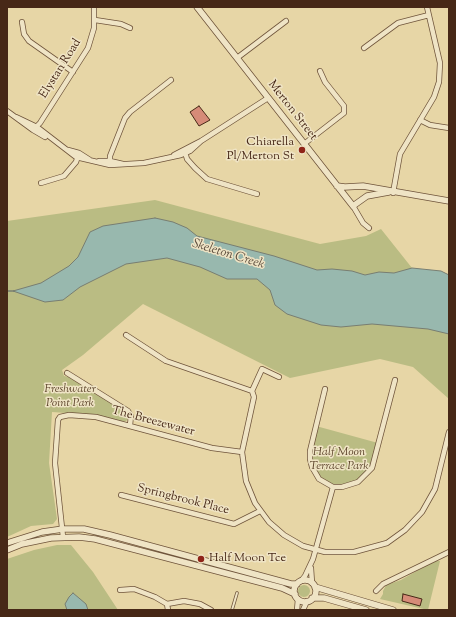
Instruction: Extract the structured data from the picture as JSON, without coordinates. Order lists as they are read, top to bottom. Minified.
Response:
{"streets":{"street":["Elystan Road","Merton Street","The Breezewater","Springbrook Place"]},"water":["Skeleton Creek"],"parks":["Freshwater Point Park","Half Moon Terrace Park"],"places":["Chiarella Pl/Merton St","Half Moon Tce"]}
